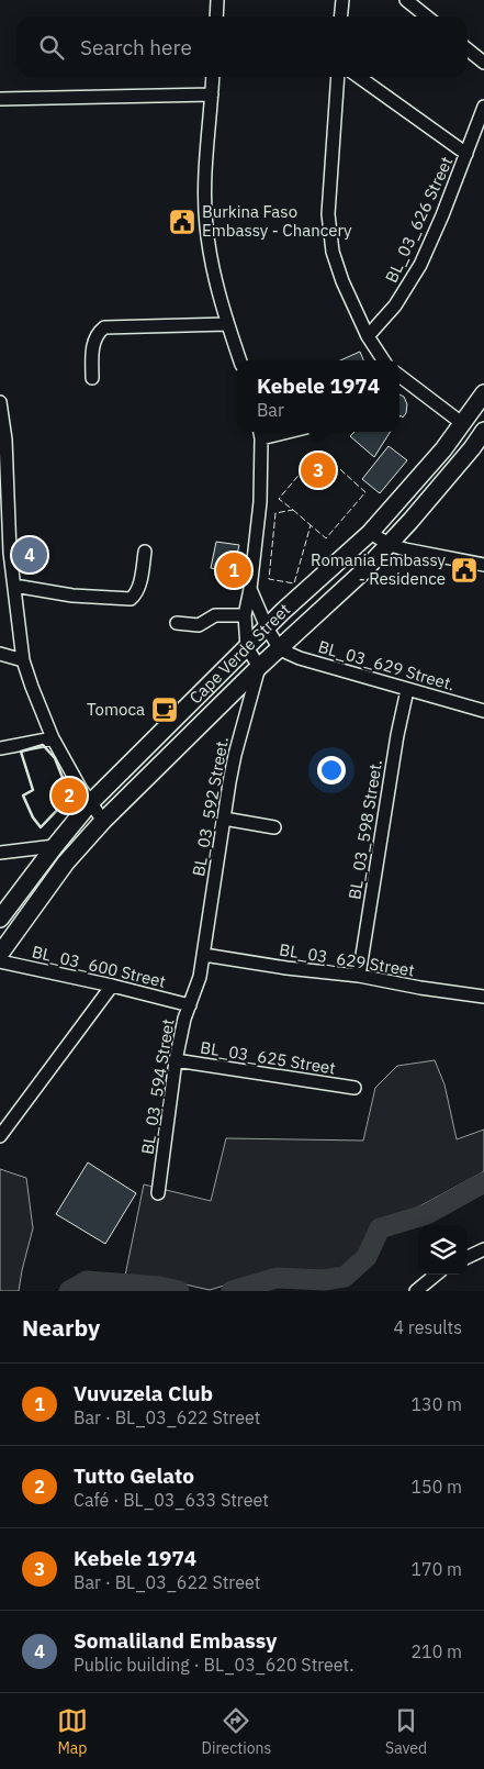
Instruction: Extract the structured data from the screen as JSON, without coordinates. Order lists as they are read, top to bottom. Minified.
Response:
{"streets":{"main road":["Cape Verde Street"],"street":["BL_03_626 Street","BL_03_629 Street.","BL_03_592 Street.","BL_03_598 Street.","BL_03_629 Street","BL_03_600 Street","BL_03_625 Street","BL_03_594 Street"]},"crossings":[["Cape Verde Street","BL_03_629 Street."],["Cape Verde Street","BL_03_592 Street."],["BL_03_629 Street.","BL_03_598 Street."],["BL_03_592 Street.","BL_03_629 Street"],["BL_03_592 Street.","BL_03_594 Street"],["BL_03_598 Street.","BL_03_629 Street"],["BL_03_629 Street","BL_03_594 Street"],["BL_03_600 Street","BL_03_594 Street"],["BL_03_625 Street","BL_03_594 Street"]],"places":{"public building":["Burkina Faso Embassy - Chancery","Romania Embassy - Residence"],"cafe":["Tomoca"]},"page":{"search":"Search here","popup":["Kebele 1974","Bar"],"pins":["3","4","1","2"],"heading":["Nearby","4 results"],"list":[{"mark":"1","name":"Vuvuzela Club","note":"Bar · BL_03_622 Street","value":"130 m"},{"mark":"2","name":"Tutto Gelato","note":"Café · BL_03_633 Street","value":"150 m"},{"mark":"3","name":"Kebele 1974","note":"Bar · BL_03_622 Street","value":"170 m"},{"mark":"4","name":"Somaliland Embassy","note":"Public building · BL_03_620 Street.","value":"210 m"}],"nav":["Map","Directions","Saved"]}}
